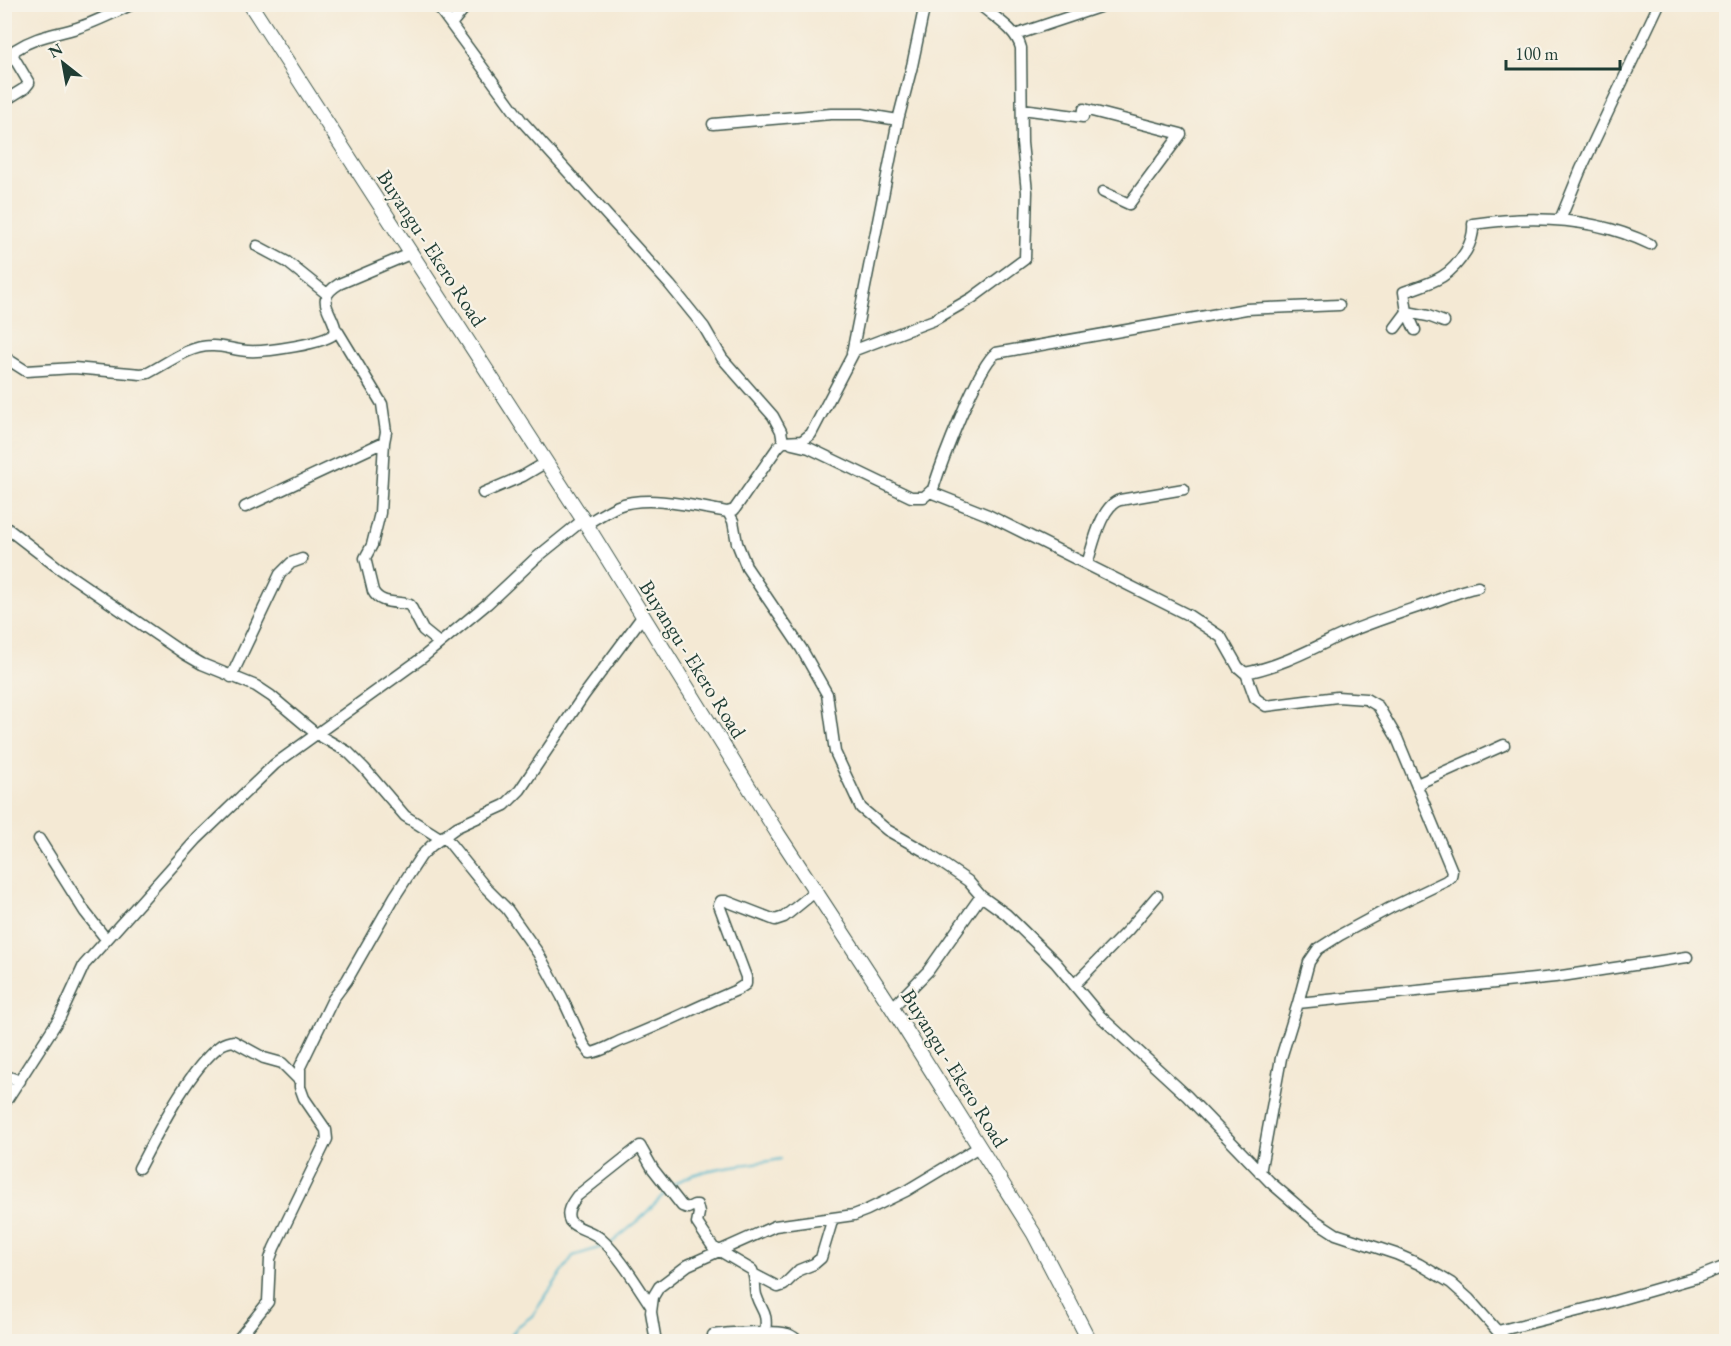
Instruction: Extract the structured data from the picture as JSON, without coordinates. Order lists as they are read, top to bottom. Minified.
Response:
{"streets":{"main road":["Buyangu - Ekero Road"]},"scale_bar":"100 m","north":"top left"}
